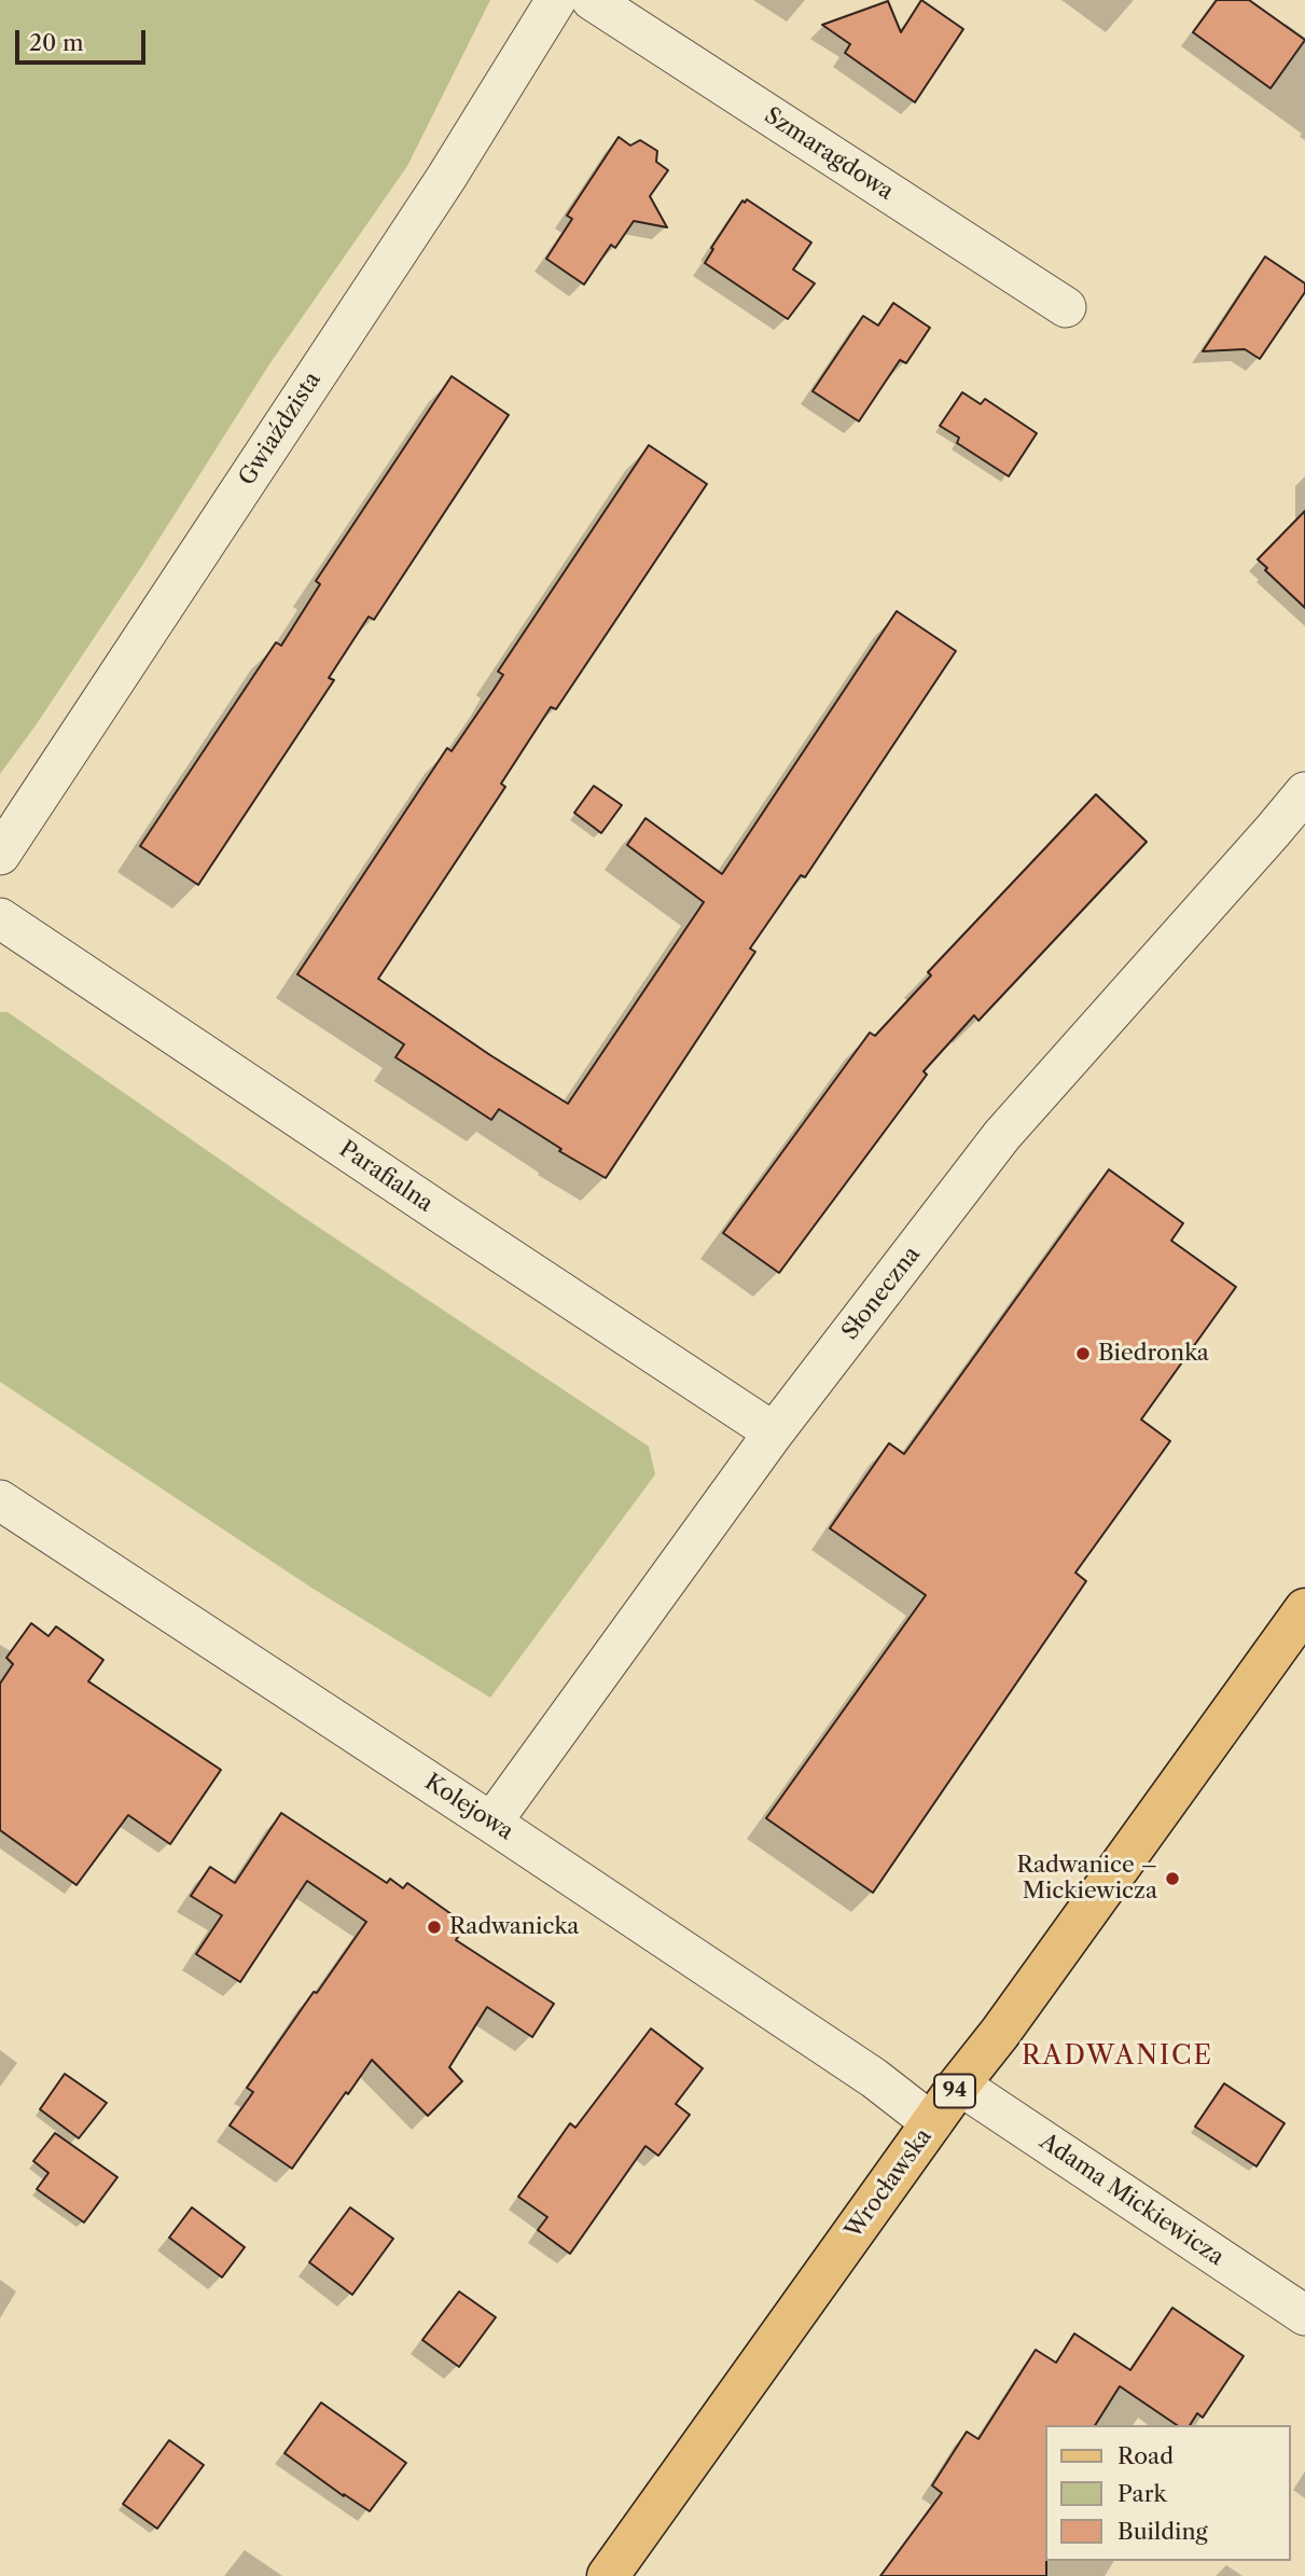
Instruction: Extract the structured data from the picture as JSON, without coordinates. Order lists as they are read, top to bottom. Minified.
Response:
{"streets":{"main road":["94","Wrocławska"],"street":["Szmaragdowa","Gwiaździsta","Parafialna","Słoneczna","Kolejowa","Adama Mickiewicza"]},"crossings":[["Parafialna","Słoneczna"],["Słoneczna","Kolejowa"],["Kolejowa","Wrocławska"],["Wrocławska","Adama Mickiewicza"]],"districts":["RADWANICE"],"places":["Biedronka","Radwanice – Mickiewicza","Radwanicka"],"legend":["Road","Park","Building"],"scale_bar":"20 m"}
